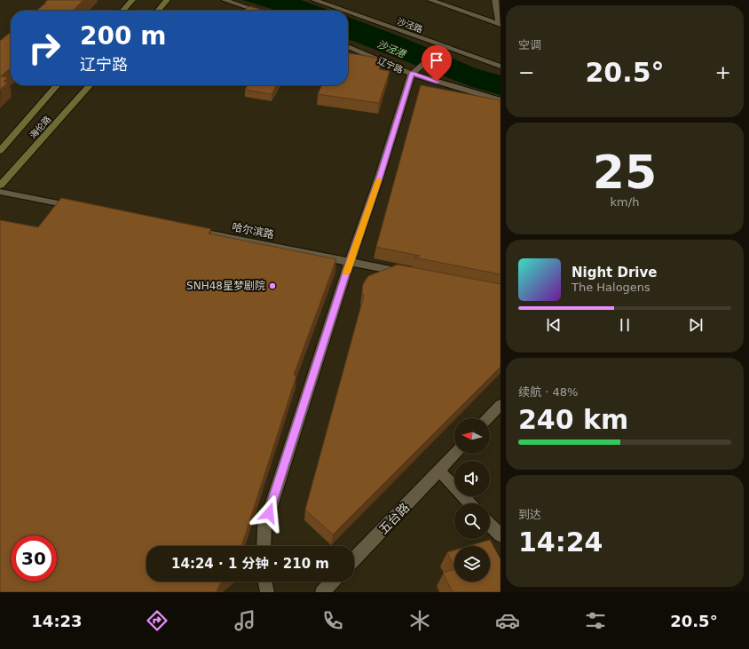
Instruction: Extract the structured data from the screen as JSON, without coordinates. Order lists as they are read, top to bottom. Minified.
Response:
{"streets":{"main road":["海伦路"],"street":["沙泾路","辽宁路","哈尔滨路","五台路"]},"water":["沙泾港"],"places":["SNH48星梦剧院"],"north":"left","page":{"tile":["空调",["25","km/h"],["续航 · 48%","240 km"],["到达","14:24"]],"turn":["200 m","辽宁路"],"heat":["−","20.5°","+"],"song":["Night Drive","The Halogens"],"limit":"30","trip":"14:24 · 1 分钟 · 210 m","tabs":["14:23","20.5°"]}}
